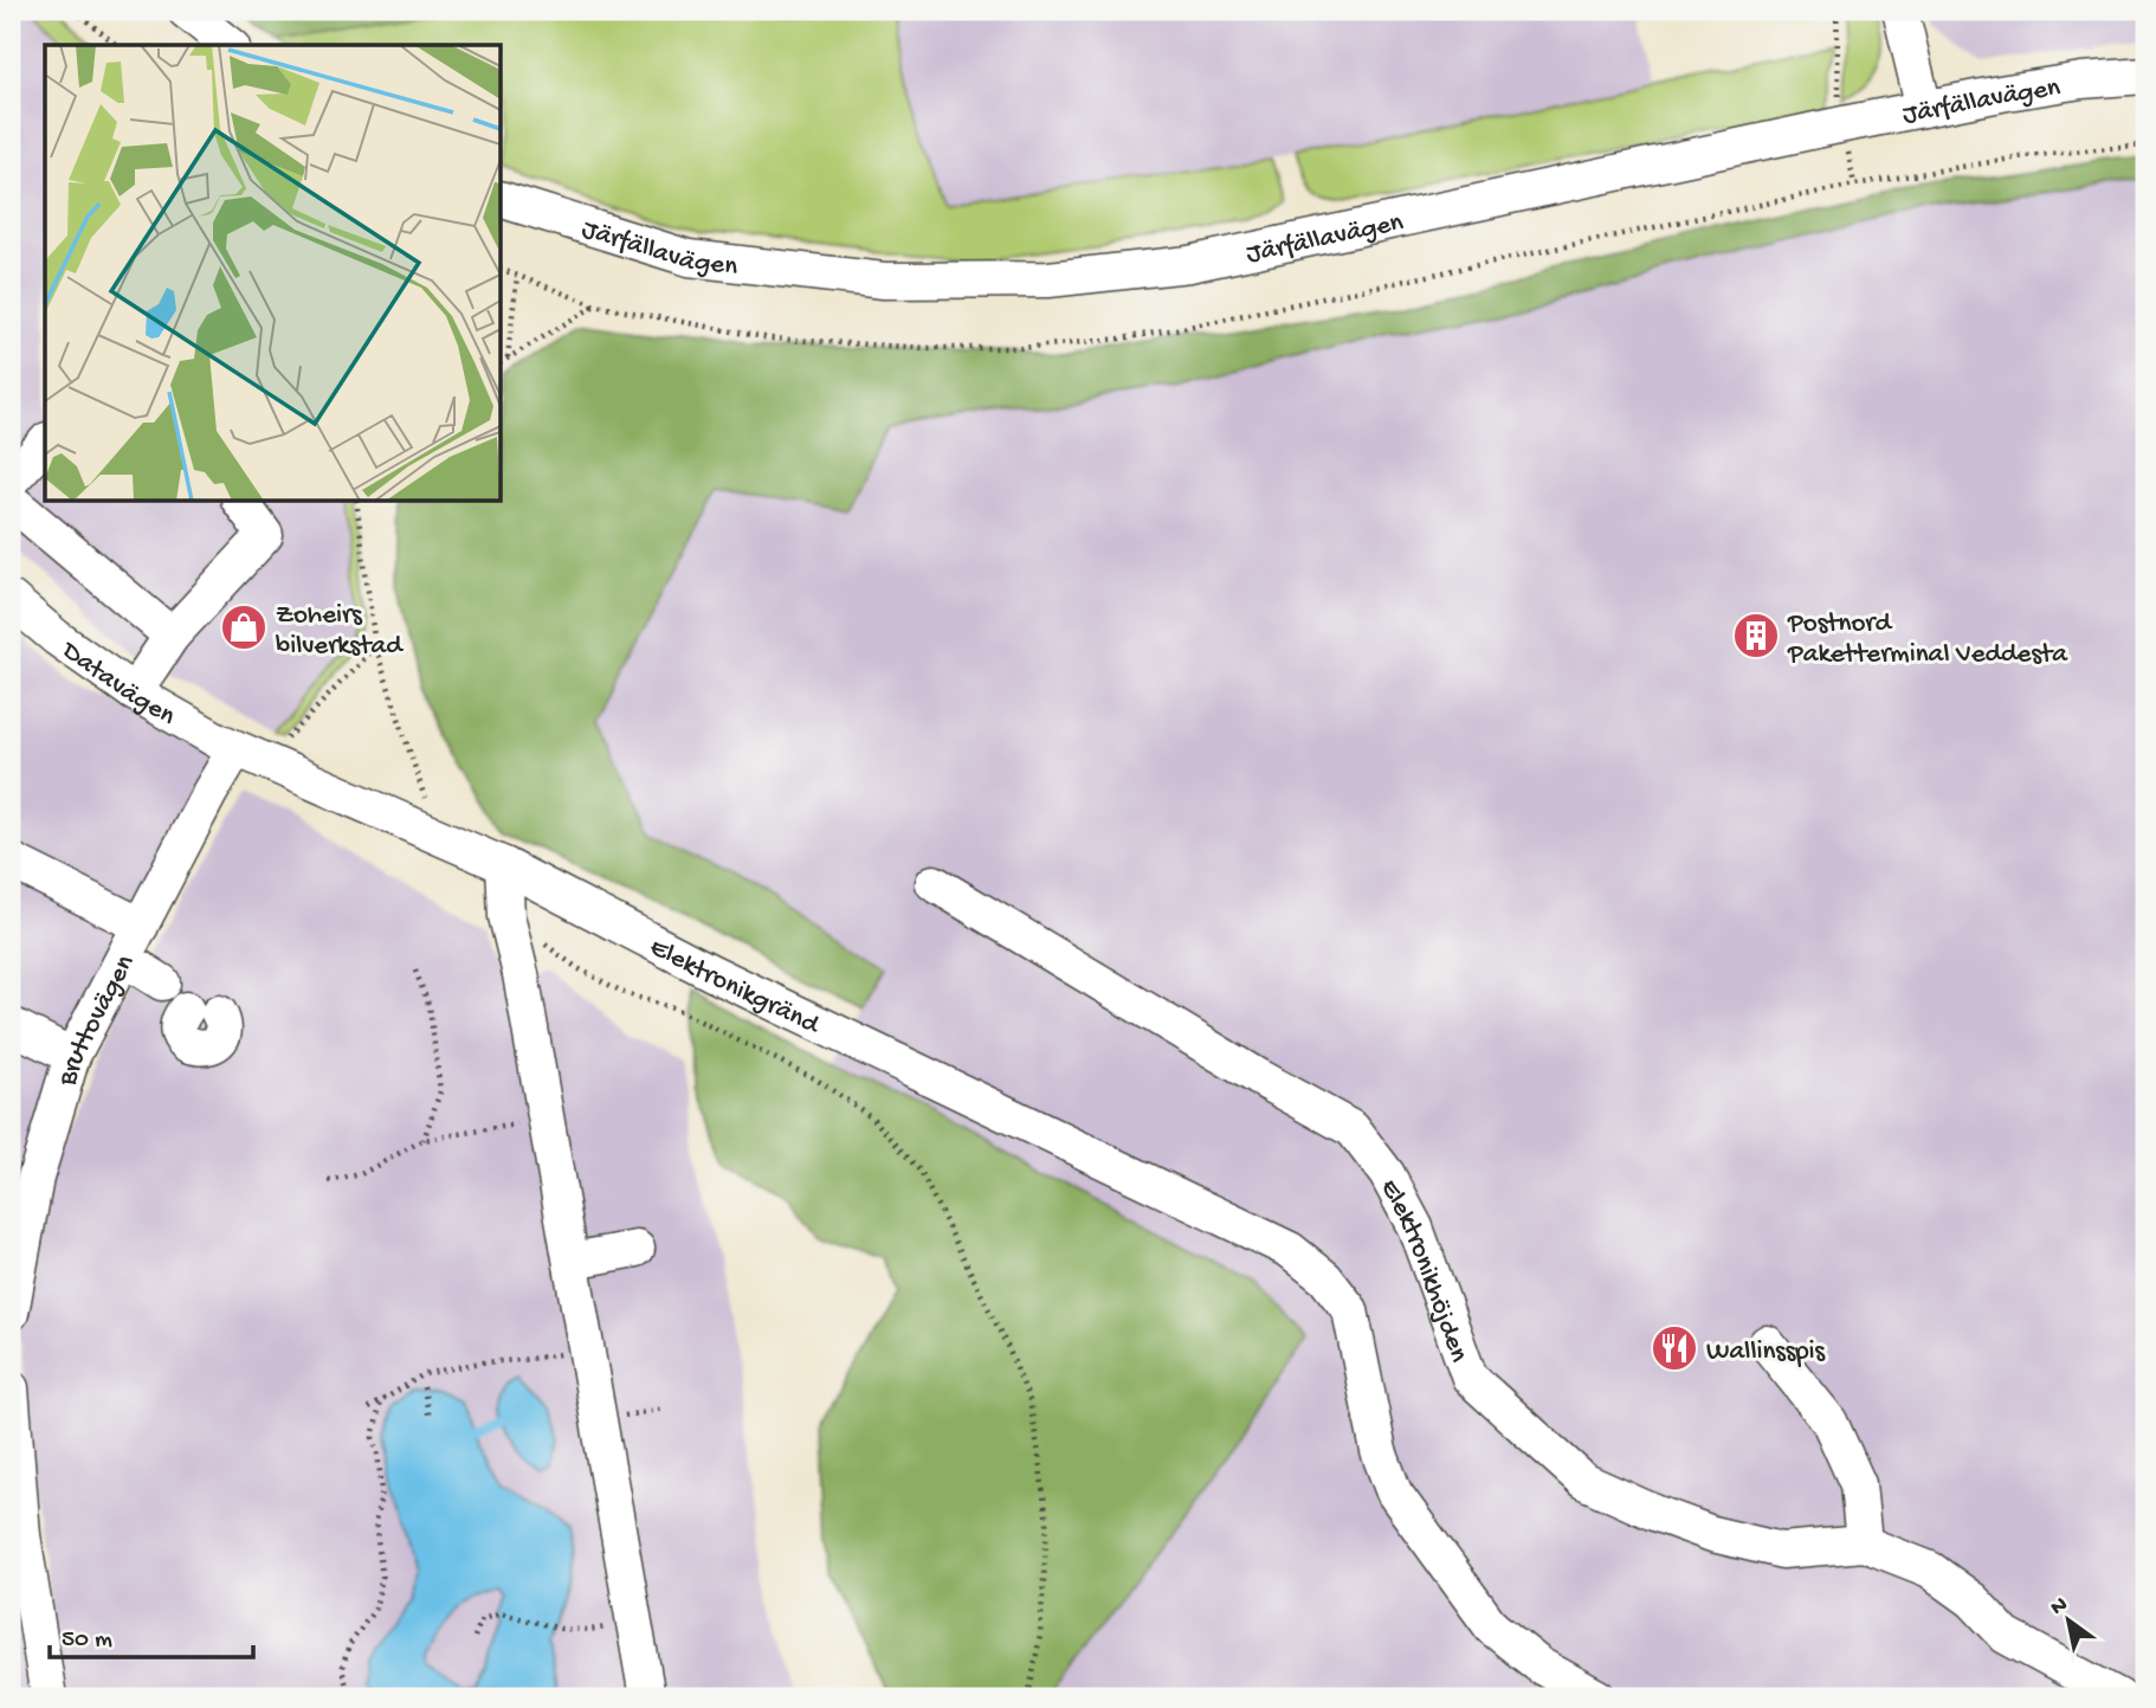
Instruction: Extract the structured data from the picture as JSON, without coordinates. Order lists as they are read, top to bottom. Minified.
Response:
{"streets":{"street":["Järfällavägen","Datavägen","Elektronikgränd","Bruttovägen","Elektronikhöjden"]},"crossings":[["Datavägen","Elektronikgränd"],["Datavägen","Bruttovägen"],["Elektronikgränd","Bruttovägen"]],"places":{"shop":["Zoheirs bilverkstad"],"building":["Postnord Paketterminal Veddesta"],"restaurant":["Wallinsspis"]},"scale_bar":"50 m","north":"top left"}
